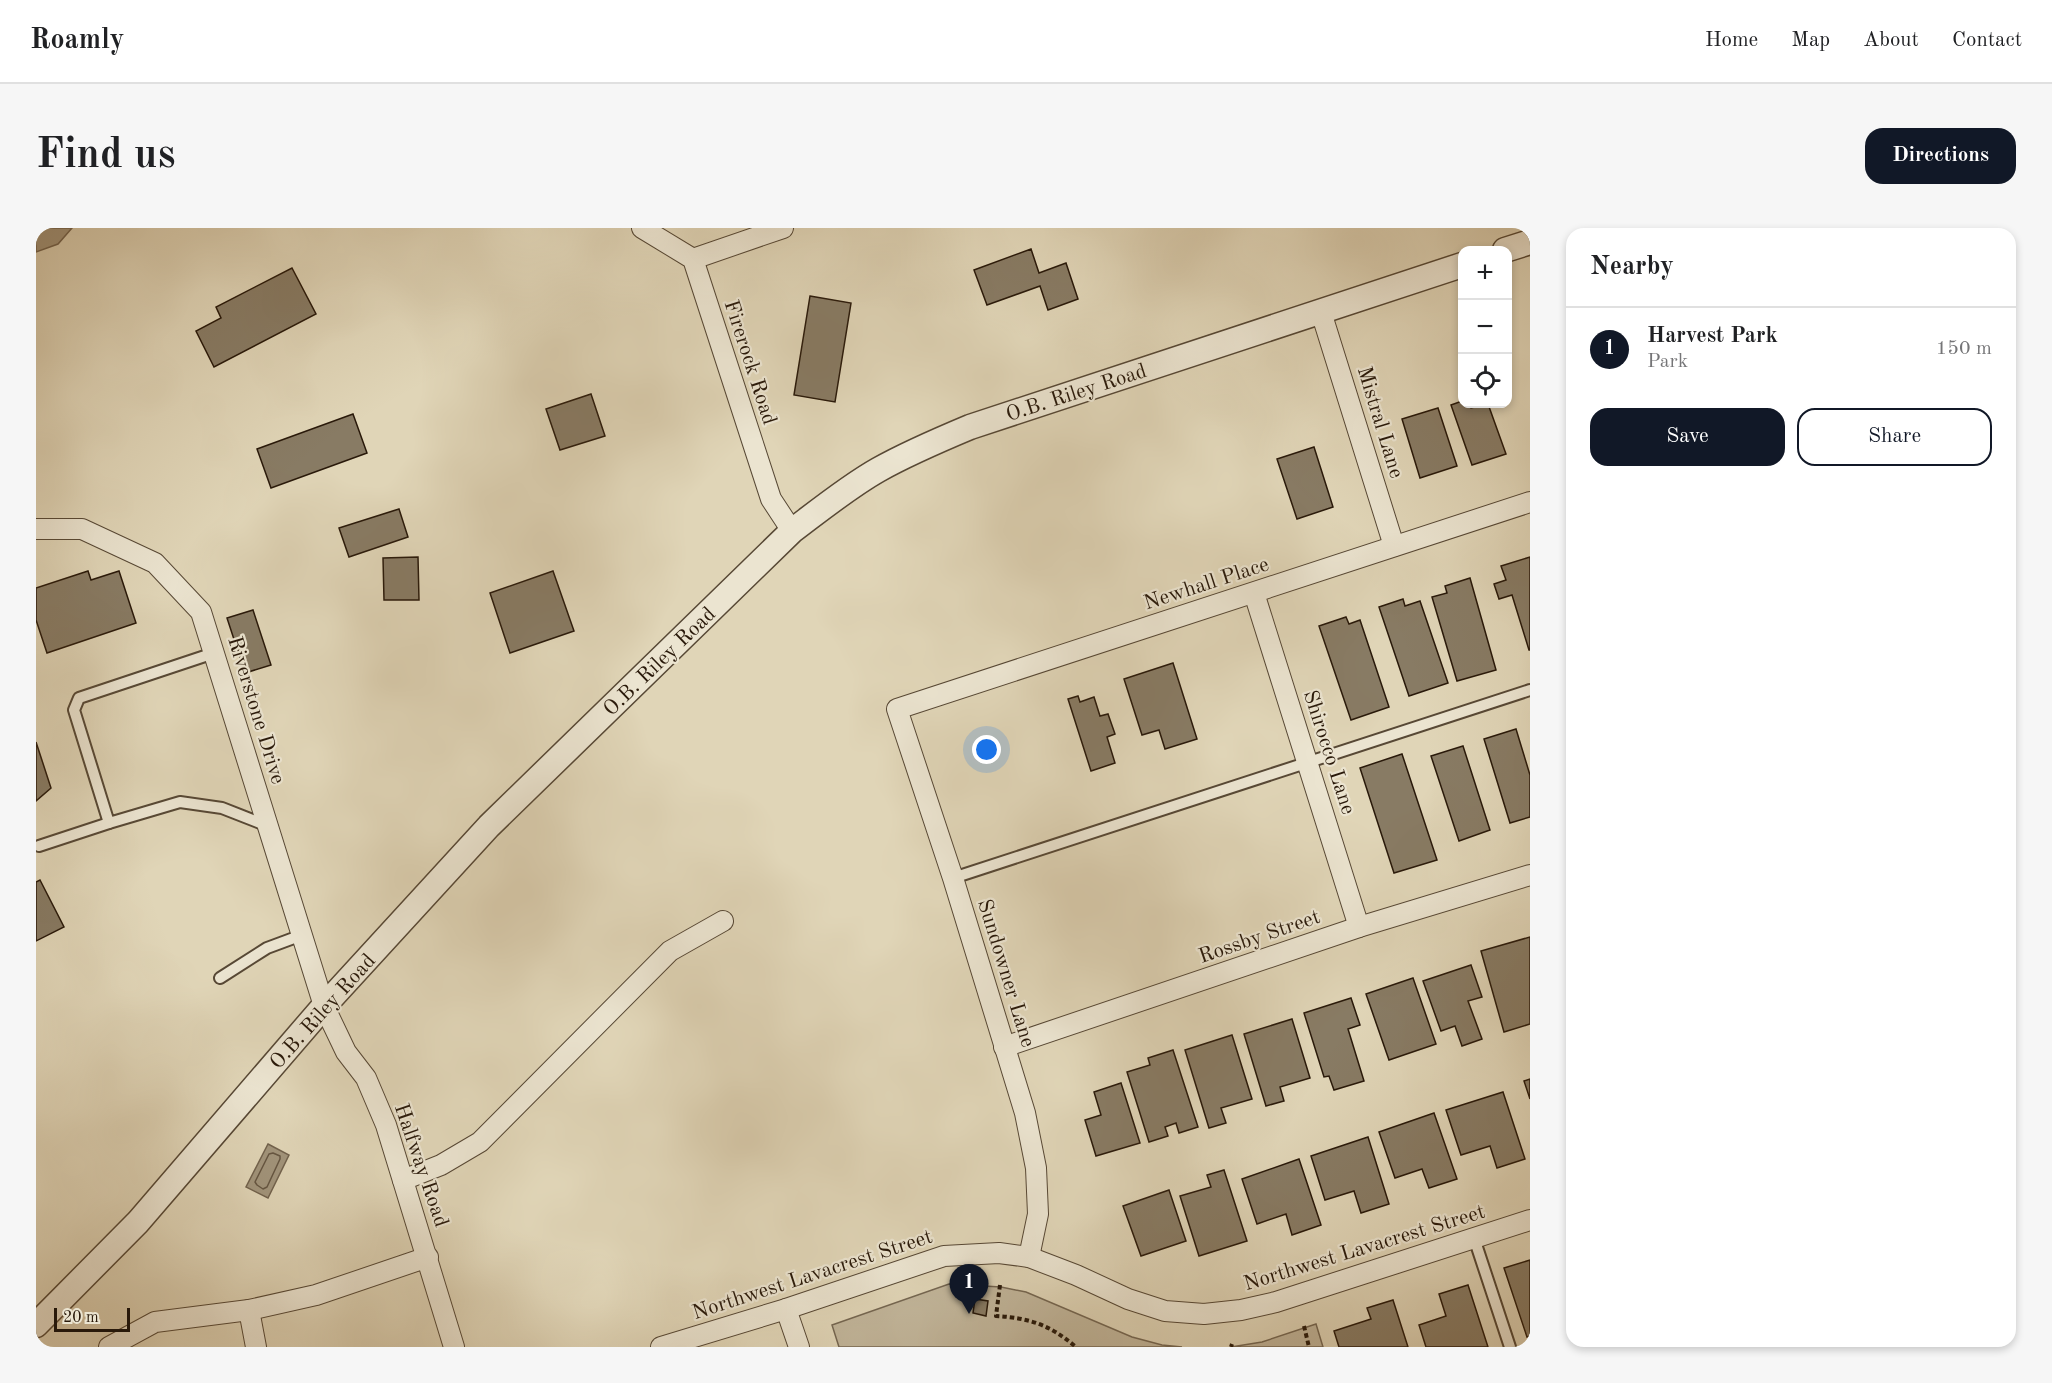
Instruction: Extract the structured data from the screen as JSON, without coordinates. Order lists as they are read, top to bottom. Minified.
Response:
{"streets":{"street":["Firerock Road","O.B. Riley Road","Mistral Lane","Newhall Place","Riverstone Drive","Shirocco Lane","Rossby Street","Sundowner Lane","Halfway Road","Northwest Lavacrest Street"]},"crossings":[["Firerock Road","O.B. Riley Road"],["O.B. Riley Road","Mistral Lane"],["O.B. Riley Road","Riverstone Drive"],["O.B. Riley Road","Halfway Road"],["Mistral Lane","Newhall Place"],["Newhall Place","Shirocco Lane"],["Newhall Place","Sundowner Lane"],["Riverstone Drive","Halfway Road"],["Shirocco Lane","Rossby Street"],["Rossby Street","Sundowner Lane"],["Sundowner Lane","Northwest Lavacrest Street"]],"scale_bar":"20 m","page":{"header":"Roamly","nav":["Home","Map","About","Contact"],"buttons":["Directions",["Save","Share"]],"title":"Find us","heading":"Nearby","map_buttons":["+","−"],"list":[{"mark":"1","name":"Harvest Park","note":"Park","value":"150 m"}],"pins":"1","scale":"20 m"}}
